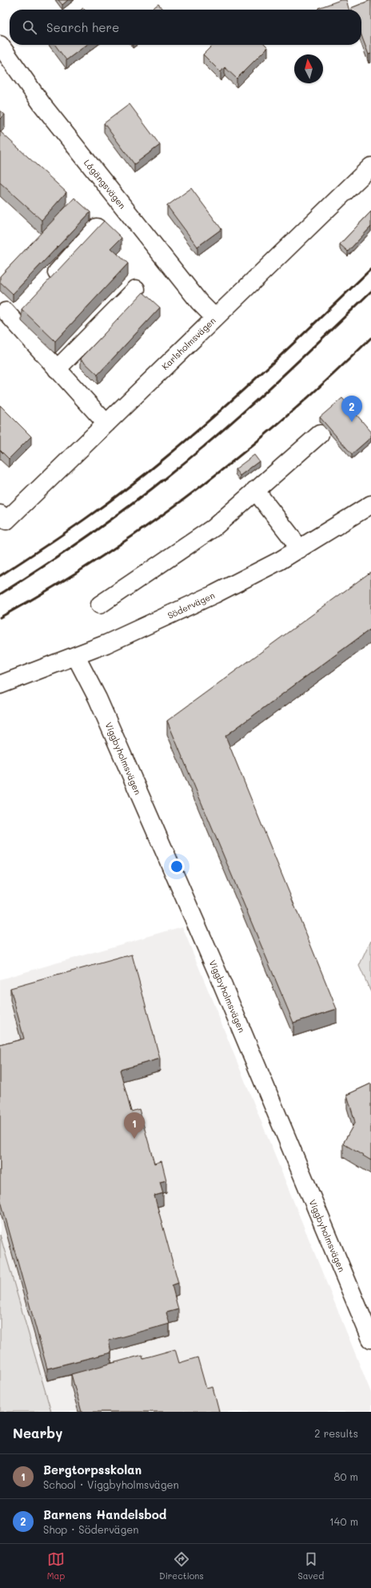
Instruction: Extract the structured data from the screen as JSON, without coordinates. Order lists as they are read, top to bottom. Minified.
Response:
{"streets":{"street":["Lågängsvägen","Karlsholmsvägen","Södervägen","Viggbyholmsvägen"]},"crossings":[["Lågängsvägen","Karlsholmsvägen"],["Södervägen","Viggbyholmsvägen"]],"north":"top","page":{"search":"Search here","pins":["2","1"],"heading":["Nearby","2 results"],"list":[{"mark":"1","name":"Bergtorpsskolan","note":"School · Viggbyholmsvägen","value":"80 m"},{"mark":"2","name":"Barnens Handelsbod","note":"Shop · Södervägen","value":"140 m"}],"nav":["Map","Directions","Saved"]}}
